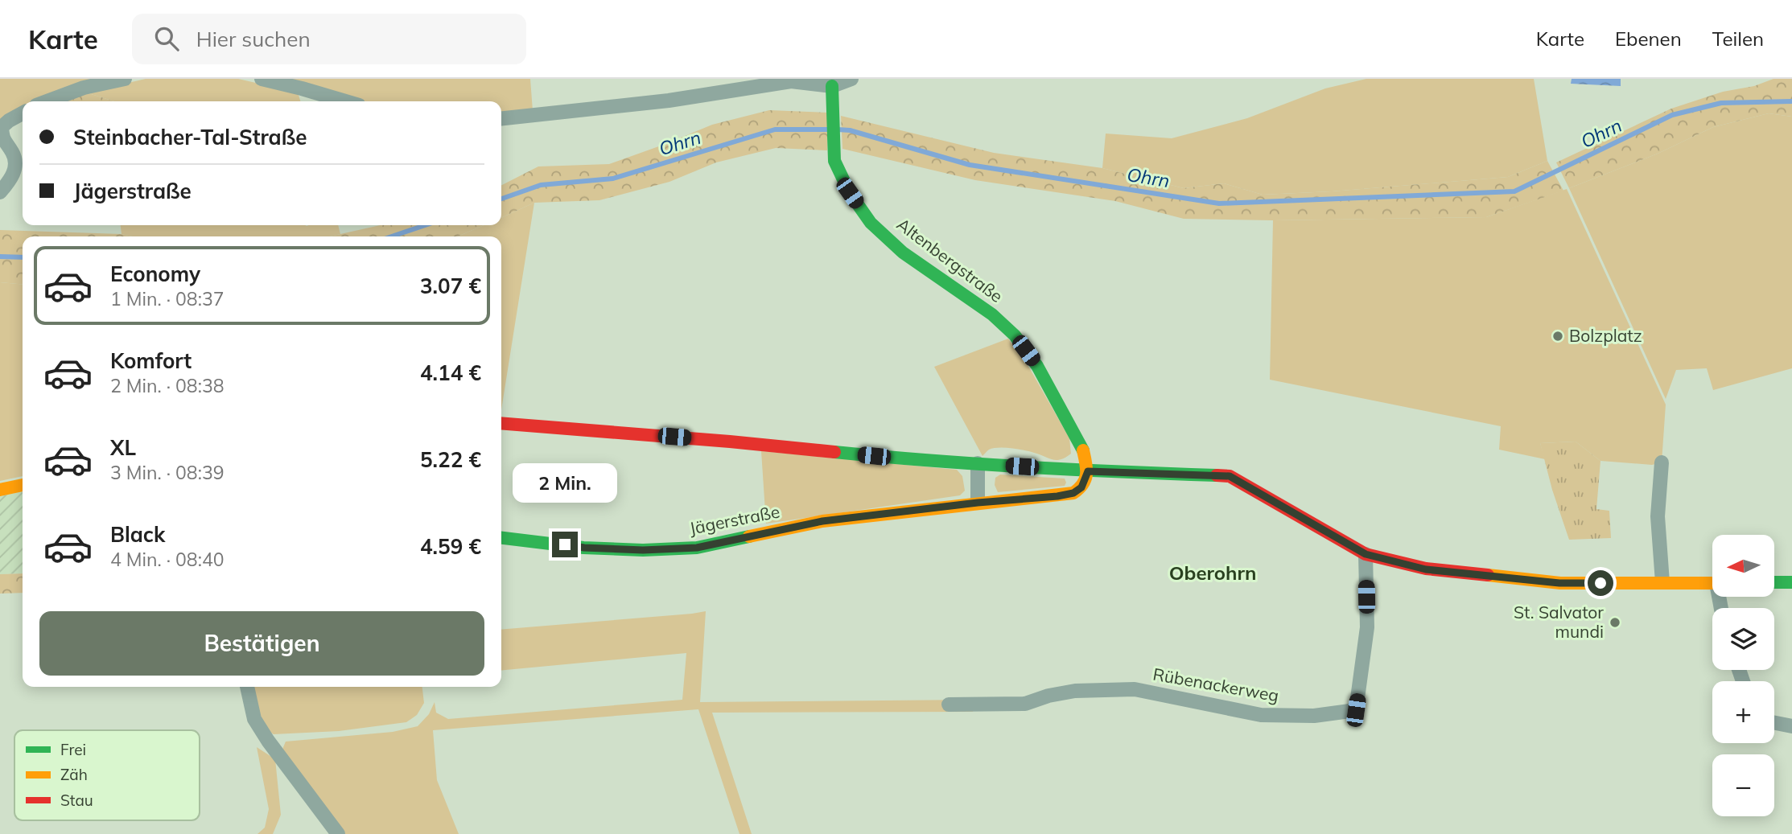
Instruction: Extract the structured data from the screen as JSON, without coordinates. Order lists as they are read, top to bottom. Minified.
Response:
{"streets":{"main road":["Altenbergstraße","Jägerstraße"],"street":["Rübenackerweg"]},"crossings":[["Altenbergstraße","Jägerstraße"]],"districts":["Oberohrn"],"water":["Ohrn"],"places":["Bolzplatz","St. Salvator mundi"],"legend":["Frei","Zäh","Stau"],"north":"left","page":{"header":"Karte","search":"Hier suchen","nav":["Karte","Ebenen","Teilen"],"banner":["Steinbacher-Tal-Straße","Jägerstraße"],"list":[{"name":"Economy","note":"1 Min. · 08:37","value":"3.07 €"},{"name":"Komfort","note":"2 Min. · 08:38","value":"4.14 €"},{"name":"XL","note":"3 Min. · 08:39","value":"5.22 €"},{"name":"Black","note":"4 Min. · 08:40","value":"4.59 €"}],"bubble":"2 Min.","map_buttons":["+","−"],"buttons":"Bestätigen"}}
